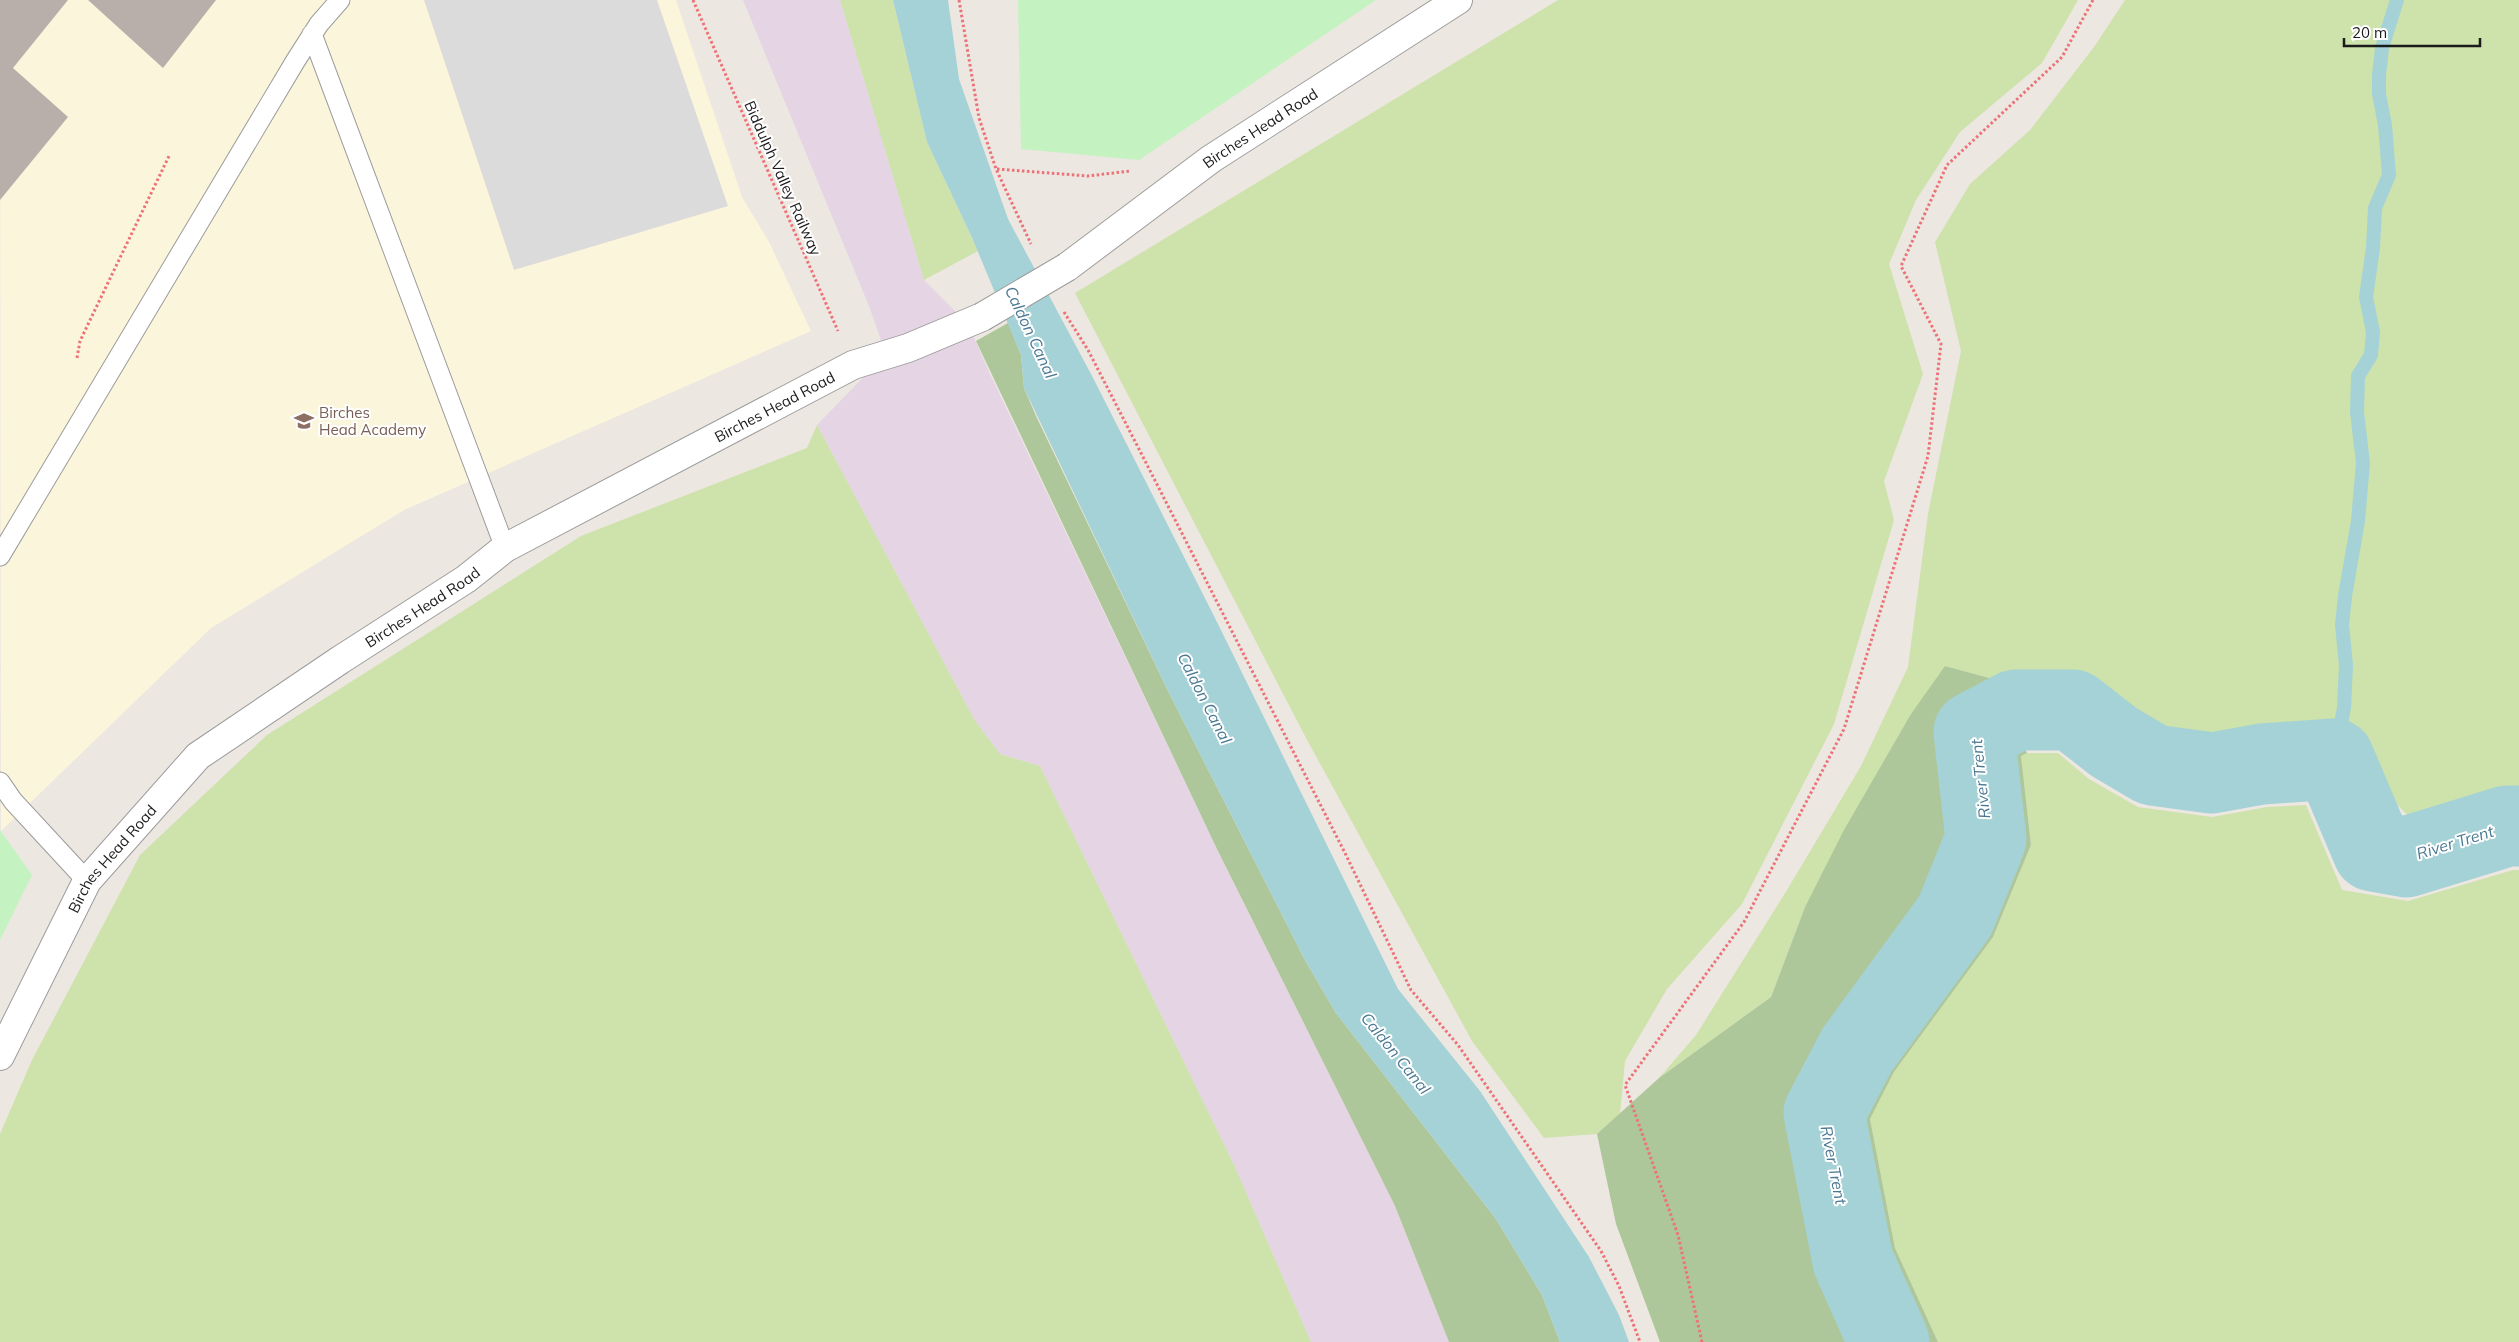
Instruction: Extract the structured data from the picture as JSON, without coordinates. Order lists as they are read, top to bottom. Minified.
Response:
{"streets":{"street":["Birches Head Road"],"path":["Biddulph Valley Railway"]},"crossings":[["Birches Head Road","Biddulph Valley Railway"]],"water":["Caldon Canal","River Trent"],"places":{"school or university":["Birches Head Academy"]},"scale_bar":"20 m"}
